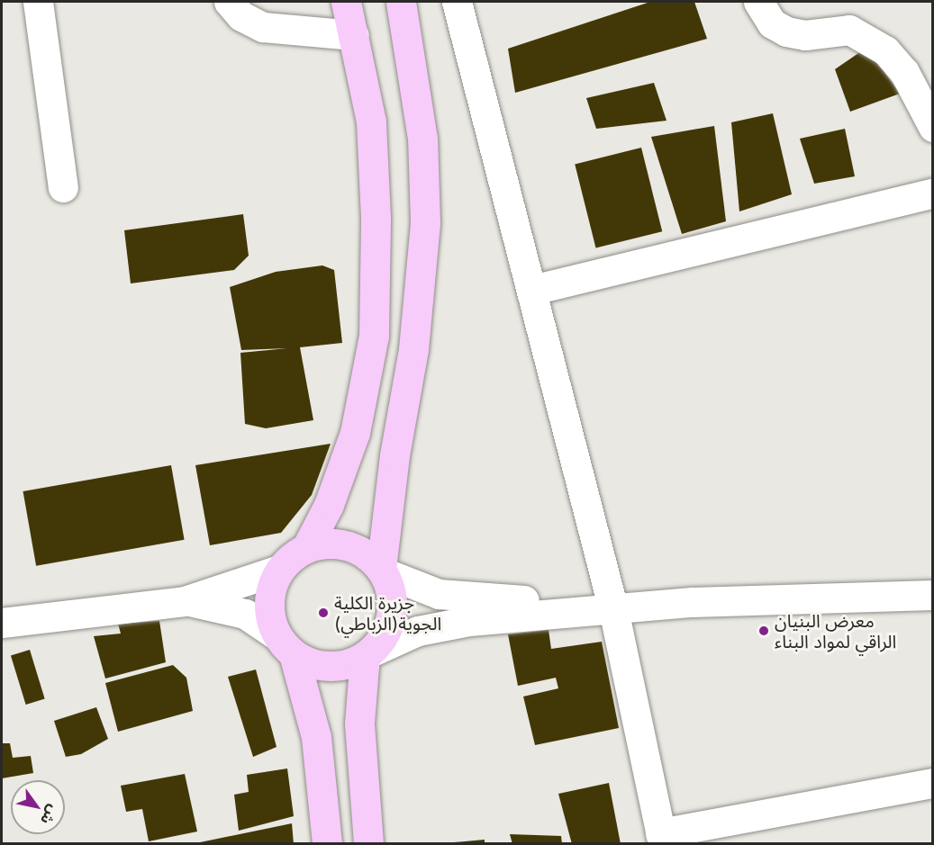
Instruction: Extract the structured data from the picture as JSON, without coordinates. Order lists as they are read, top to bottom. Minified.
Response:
{"places":["جزيرة الكلية الجوية(الزباطي)","معرض البنيان الراقي لمواد البناء"],"north":"bottom right"}
